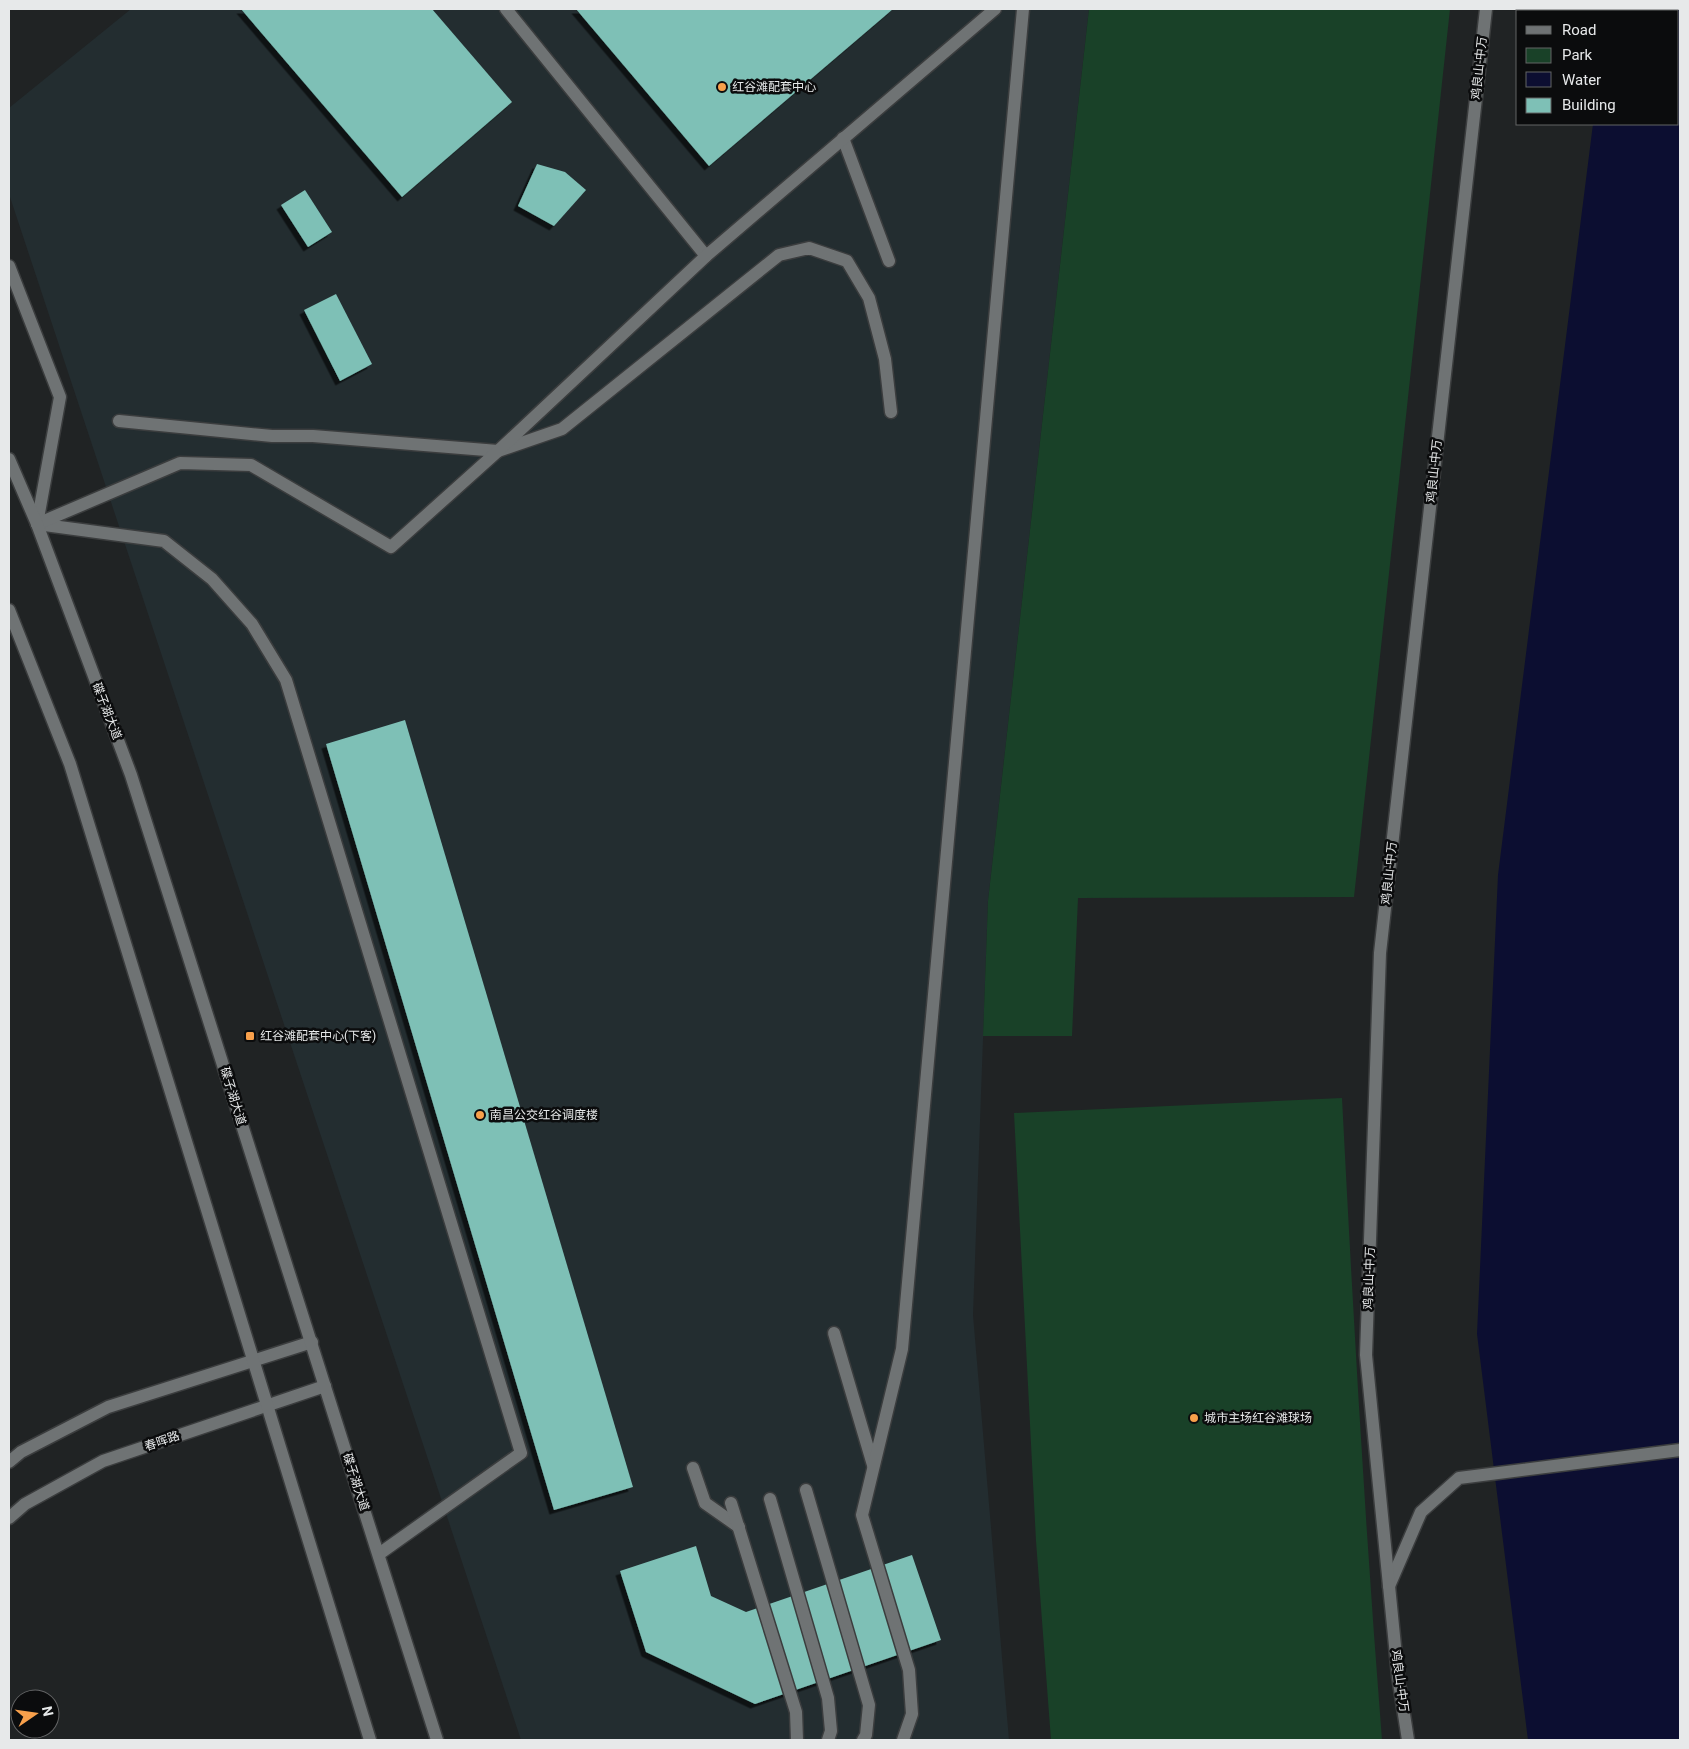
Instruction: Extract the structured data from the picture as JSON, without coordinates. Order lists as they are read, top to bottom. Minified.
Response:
{"streets":{"main road":["鸡良山-中万","碟子湖大道","春晖路"]},"crossings":[["碟子湖大道","春晖路"]],"places":{"other":["红谷滩配套中心","南昌公交红谷调度楼","城市主场红谷滩球场"],"transit":["红谷滩配套中心(下客)"]},"legend":["Road","Park","Water","Building"],"north":"right"}
